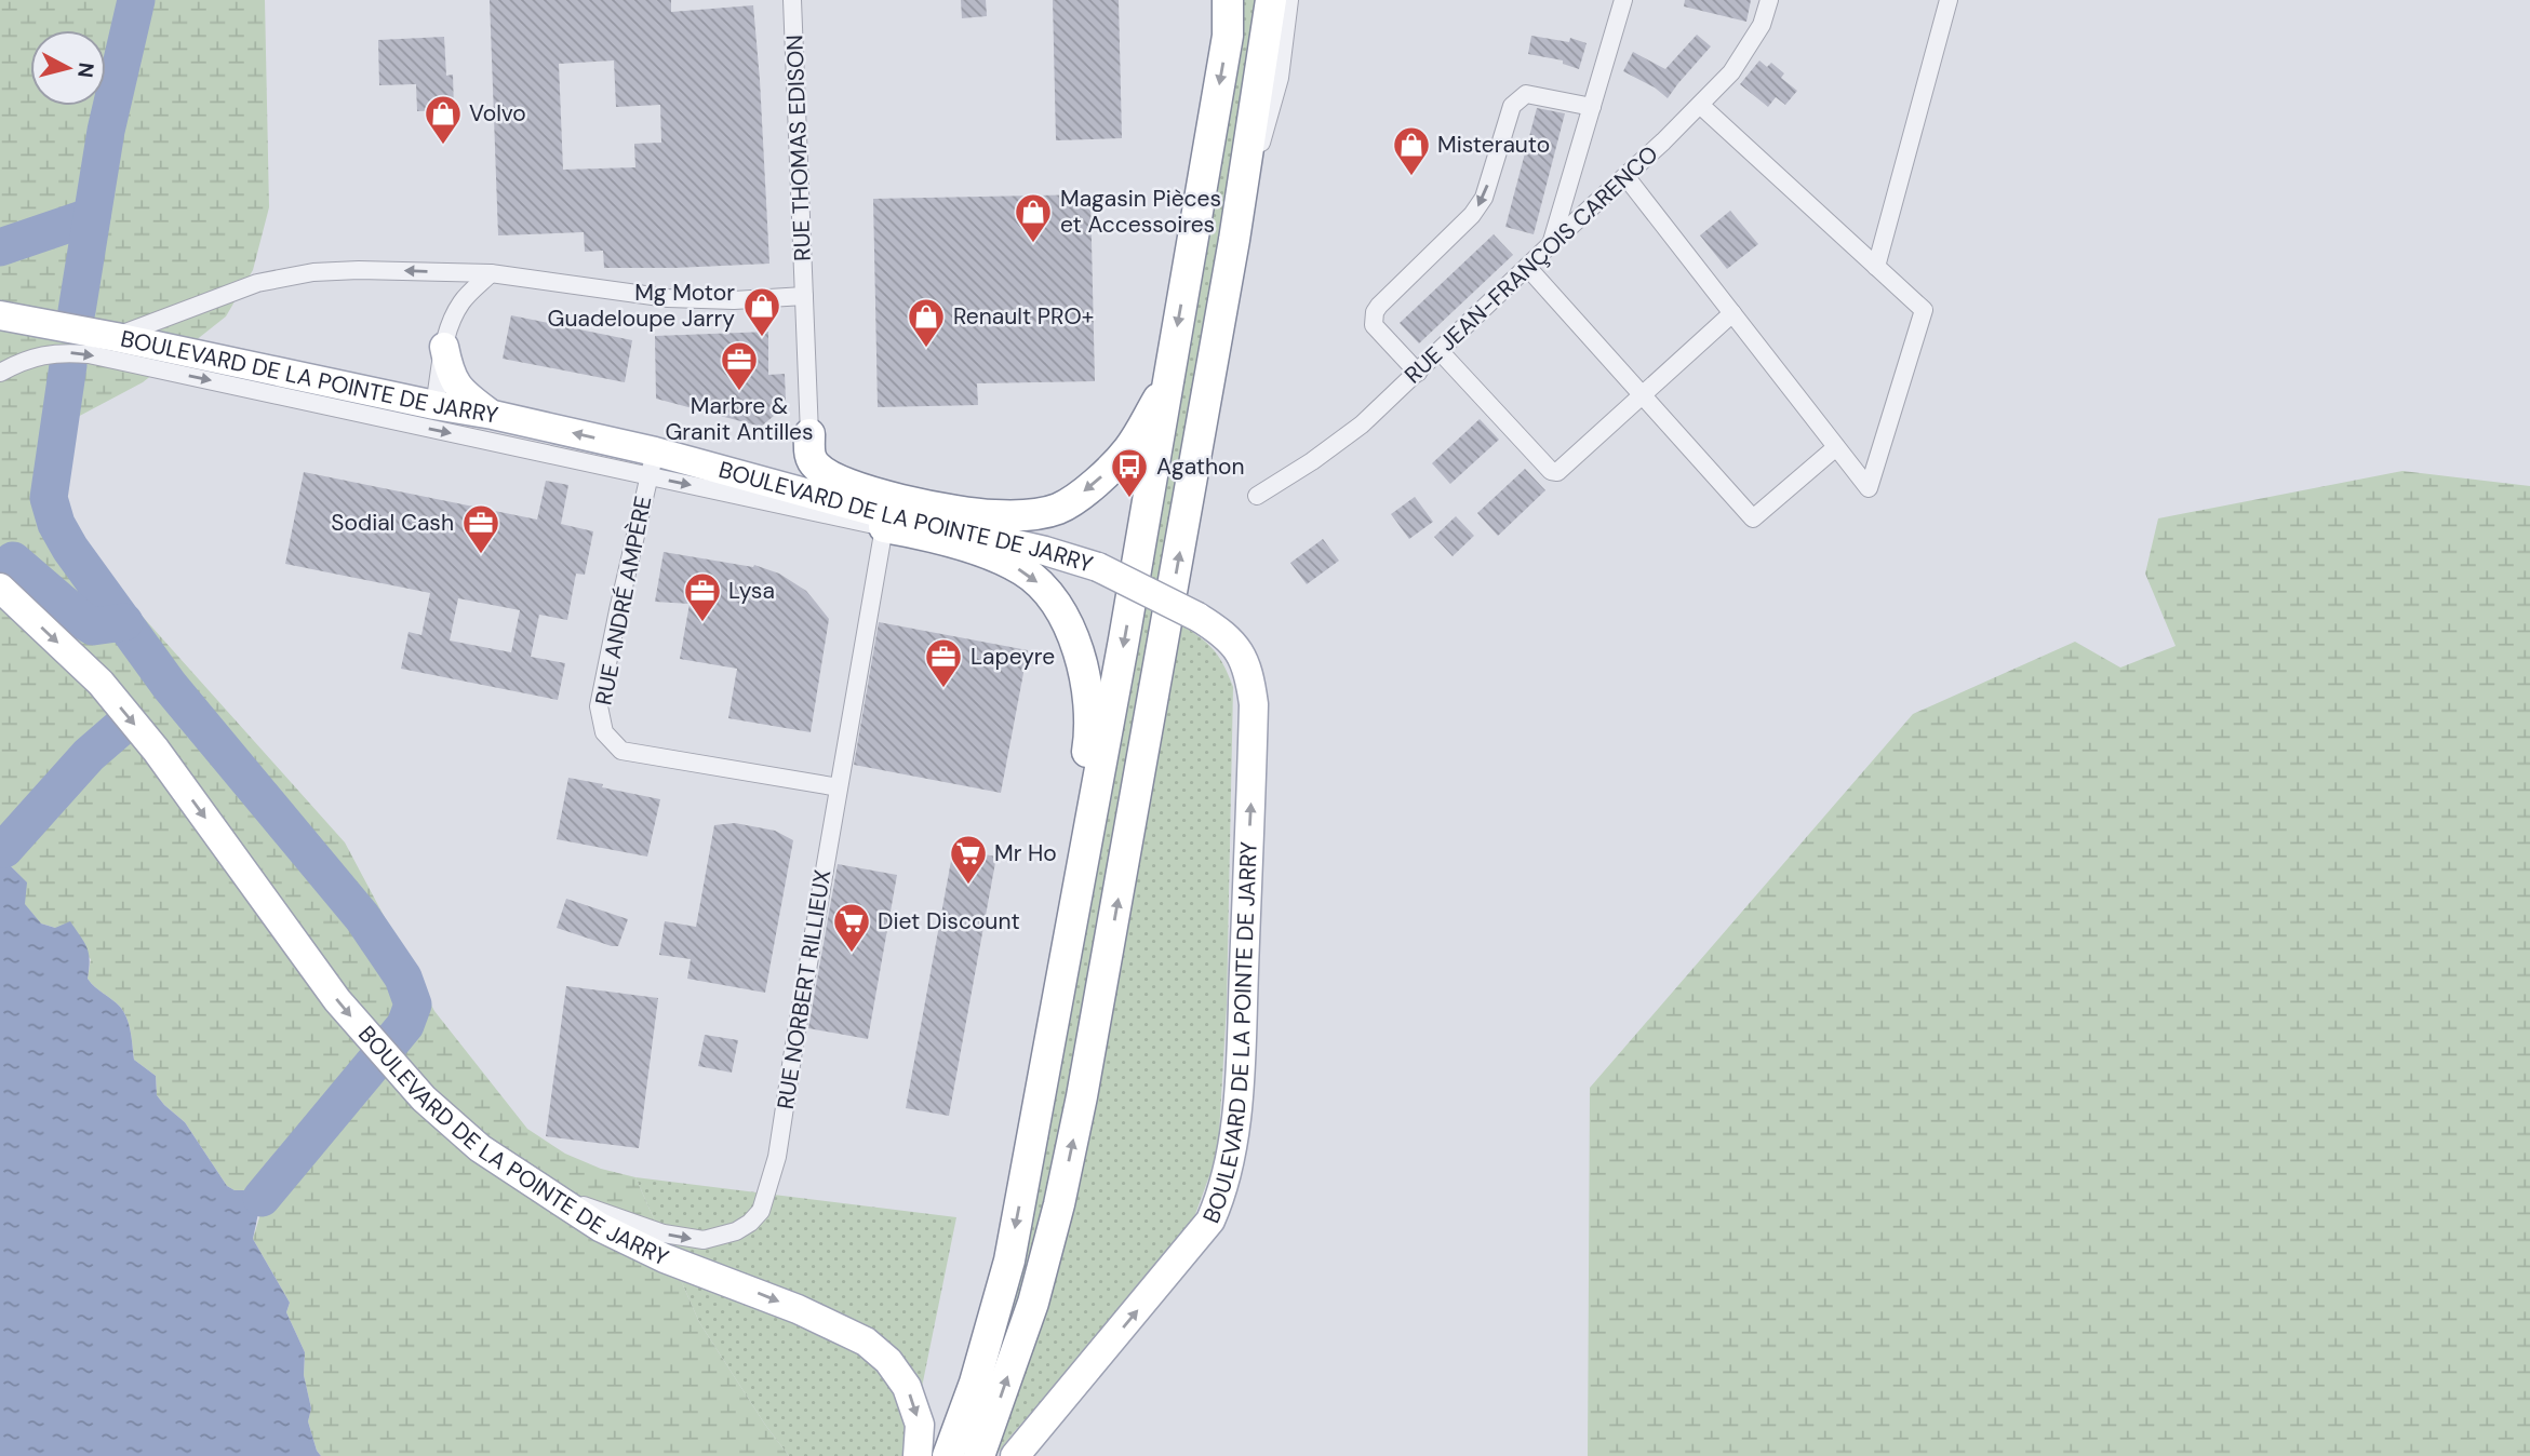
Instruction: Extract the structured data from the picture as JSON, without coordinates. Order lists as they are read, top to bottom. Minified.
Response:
{"streets":{"main road":["BOULEVARD DE LA POINTE DE JARRY"],"street":["RUE THOMAS EDISON","RUE JEAN-FRANÇOIS CARENCO","RUE ANDRÉ AMPÈRE","RUE NORBERT RILLIEUX"]},"crossings":[["BOULEVARD DE LA POINTE DE JARRY","RUE ANDRÉ AMPÈRE"],["BOULEVARD DE LA POINTE DE JARRY","RUE NORBERT RILLIEUX"],["RUE ANDRÉ AMPÈRE","RUE NORBERT RILLIEUX"]],"places":{"shop":["Volvo","Misterauto","Magasin Pièces et Accessoires","Mg Motor Guadeloupe Jarry","Renault PRO+"],"office":["Marbre & Granit Antilles","Sodial Cash","Lysa","Lapeyre"],"bus stop":["Agathon"],"supermarket":["Mr Ho","Diet Discount"]},"north":"right"}
